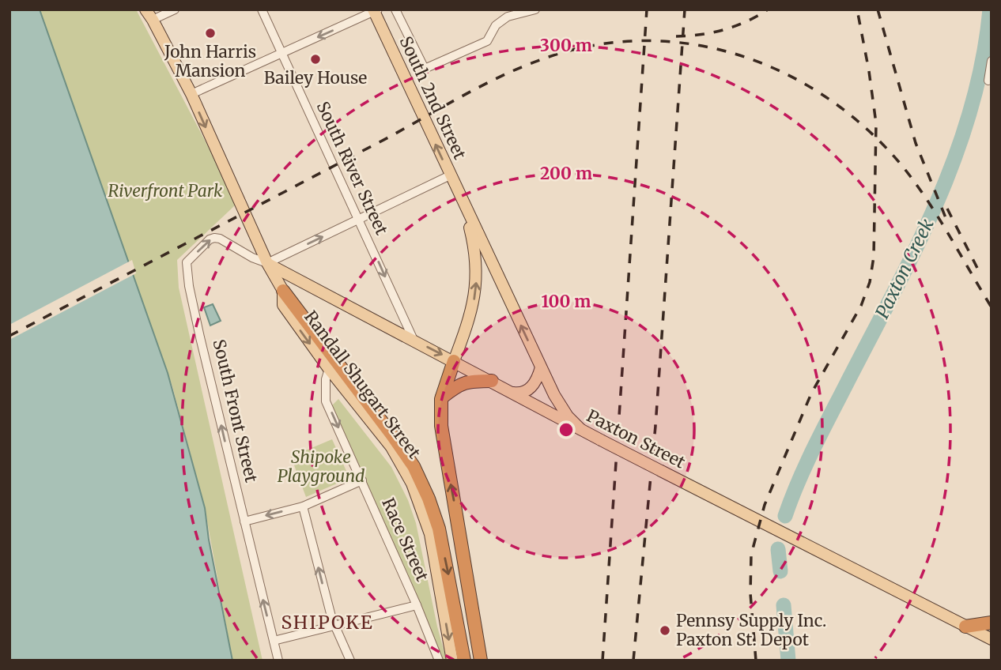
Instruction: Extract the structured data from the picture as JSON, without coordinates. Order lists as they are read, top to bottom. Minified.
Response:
{"streets":{"main road":["South 2nd Street","Randall Shugart Street","Paxton Street"],"street":["South River Street","South Front Street","Race Street"]},"crossings":[["South 2nd Street","Paxton Street"],["South River Street","Paxton Street"],["Randall Shugart Street","Race Street"],["South Front Street","Paxton Street"]],"one_way":["South 2nd Street","South River Street","Randall Shugart Street","Race Street"],"districts":["SHIPOKE"],"water":["Paxton Creek"],"parks":["Riverfront Park","Shipoke Playground"],"places":["John Harris Mansion","Bailey House","Pennsy Supply Inc. Paxton St. Depot"],"rings":["300 m","200 m","100 m"]}
